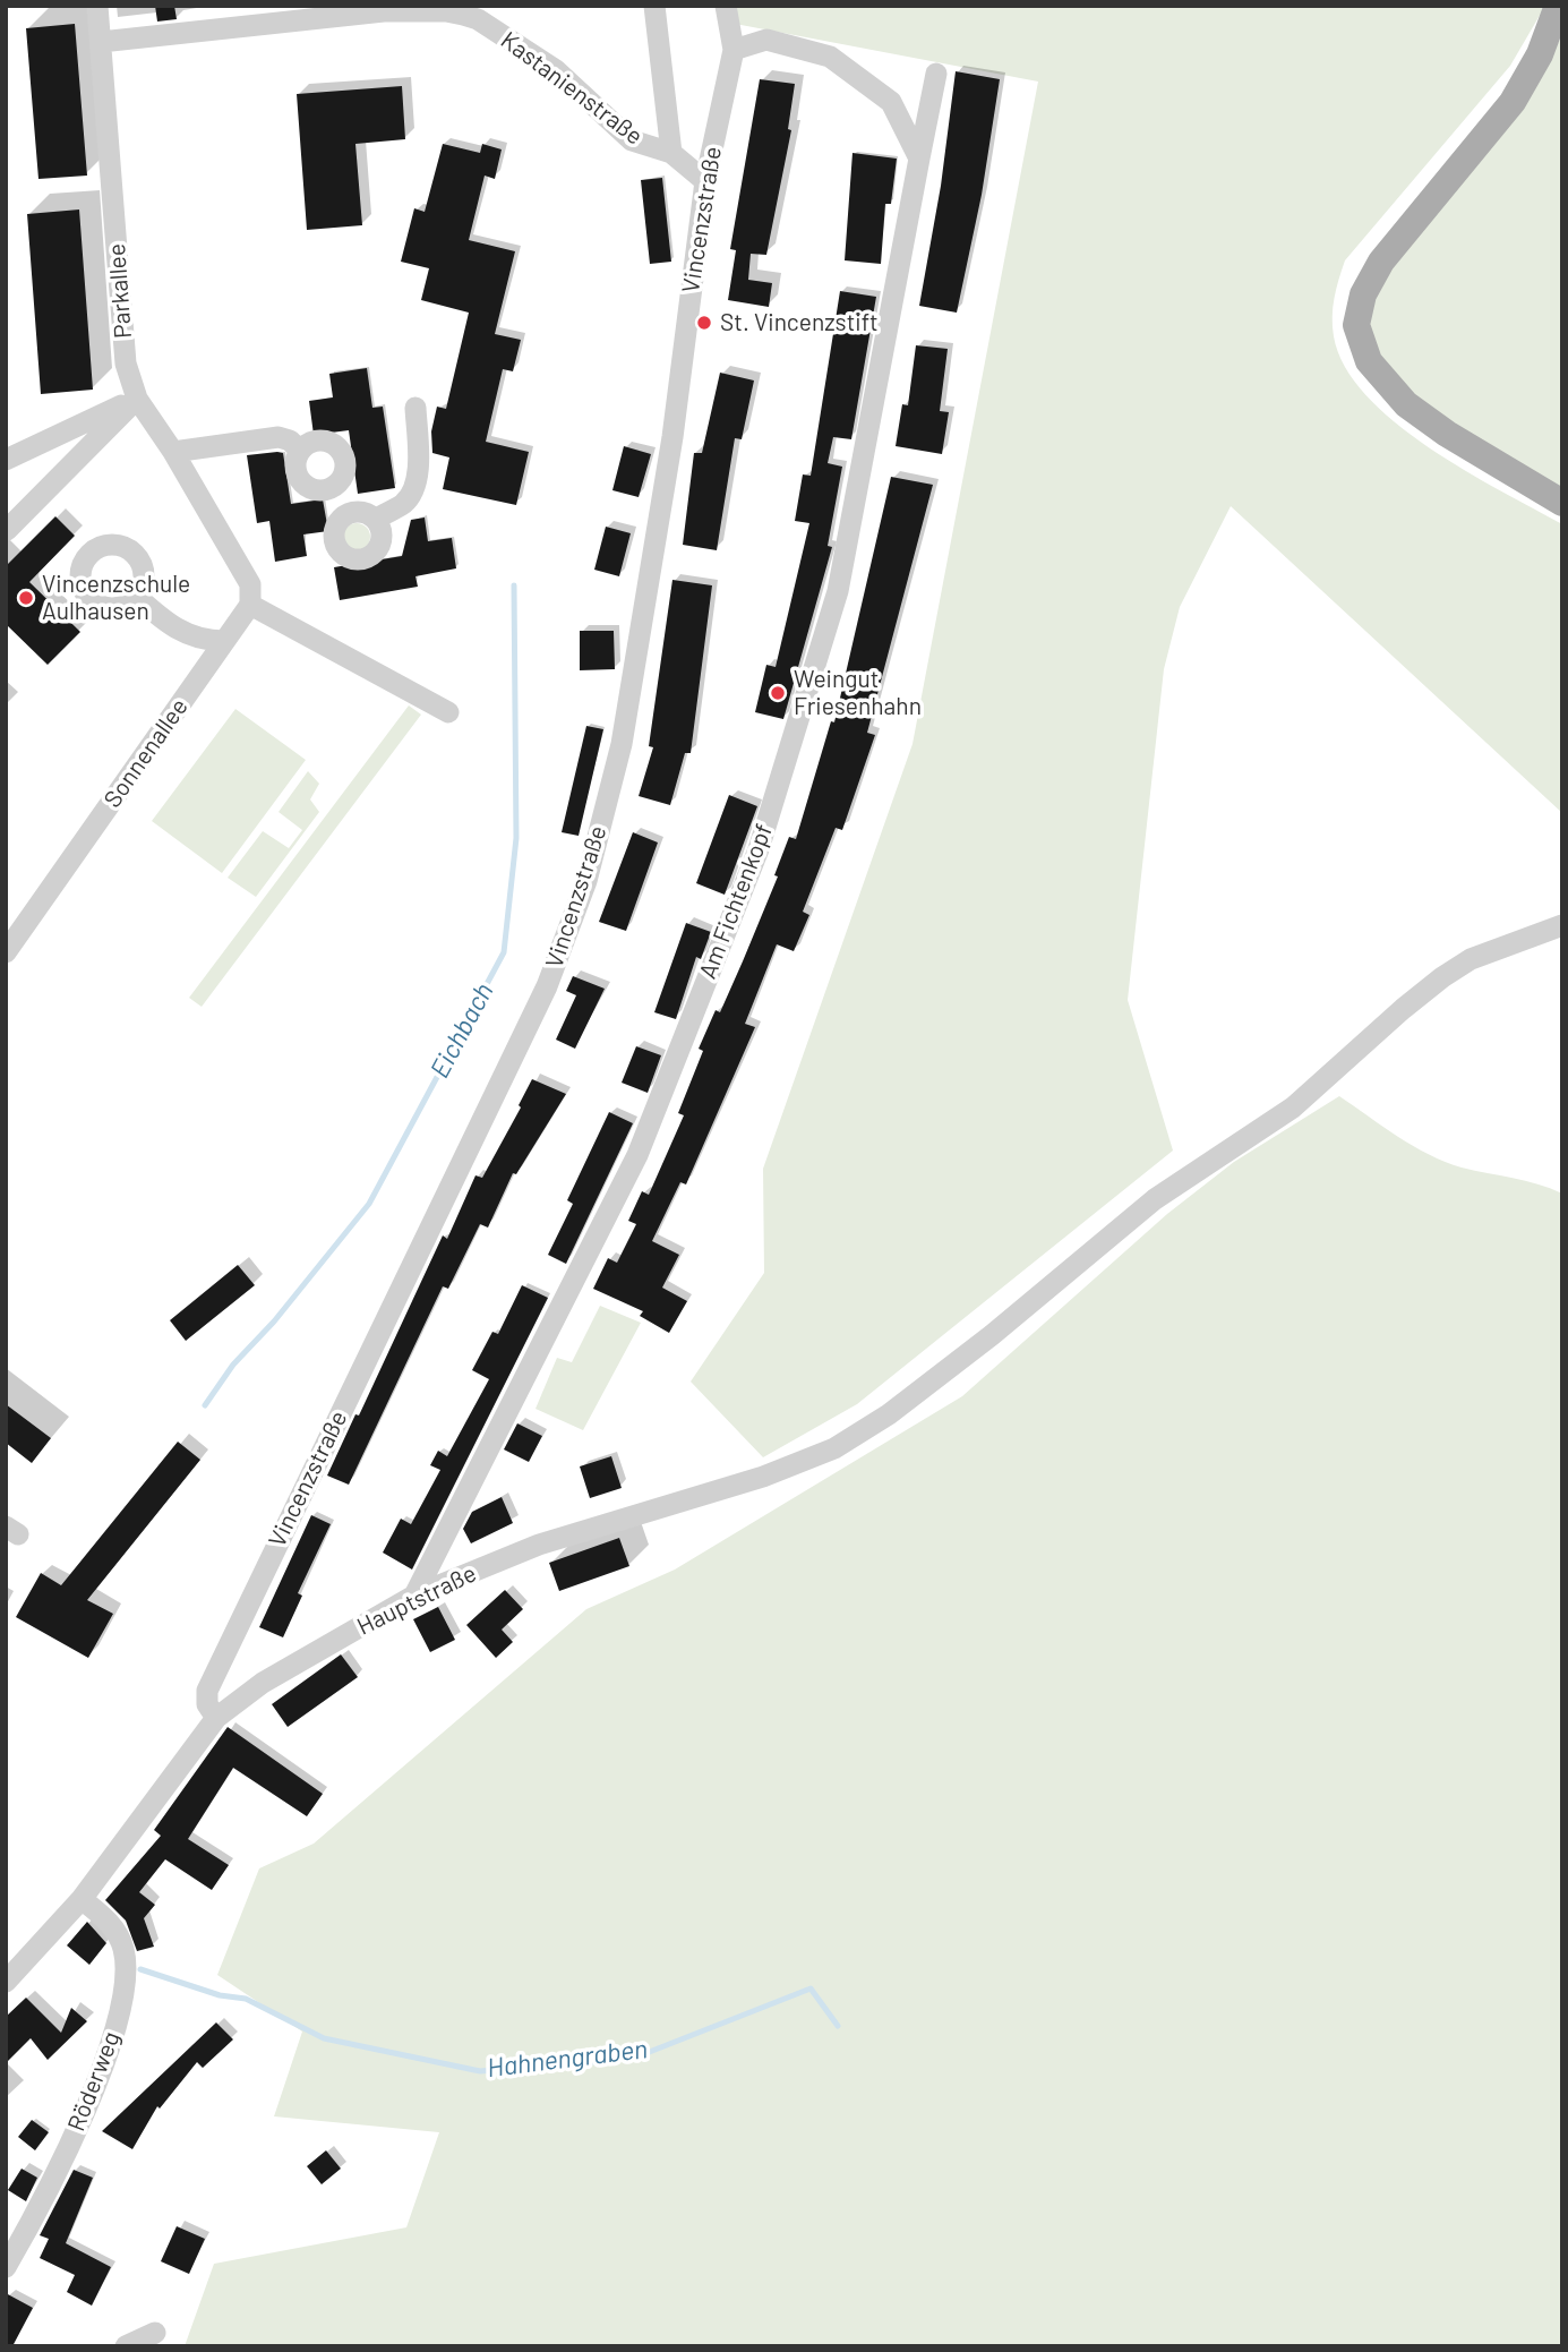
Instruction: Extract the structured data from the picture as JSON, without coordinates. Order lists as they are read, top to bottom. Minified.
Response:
{"streets":{"street":["Kastanienstraße","Vincenzstraße","Parkallee","Sonnenallee","Am Fichtenkopf","Hauptstraße","Röderweg"]},"crossings":[["Kastanienstraße","Vincenzstraße"],["Kastanienstraße","Parkallee"],["Vincenzstraße","Hauptstraße"],["Parkallee","Sonnenallee"],["Am Fichtenkopf","Hauptstraße"],["Hauptstraße","Röderweg"]],"water":["Eichbach","Hahnengraben"],"places":["St. Vincenzstift","Vincenzschule Aulhausen","Weingut Friesenhahn"]}
